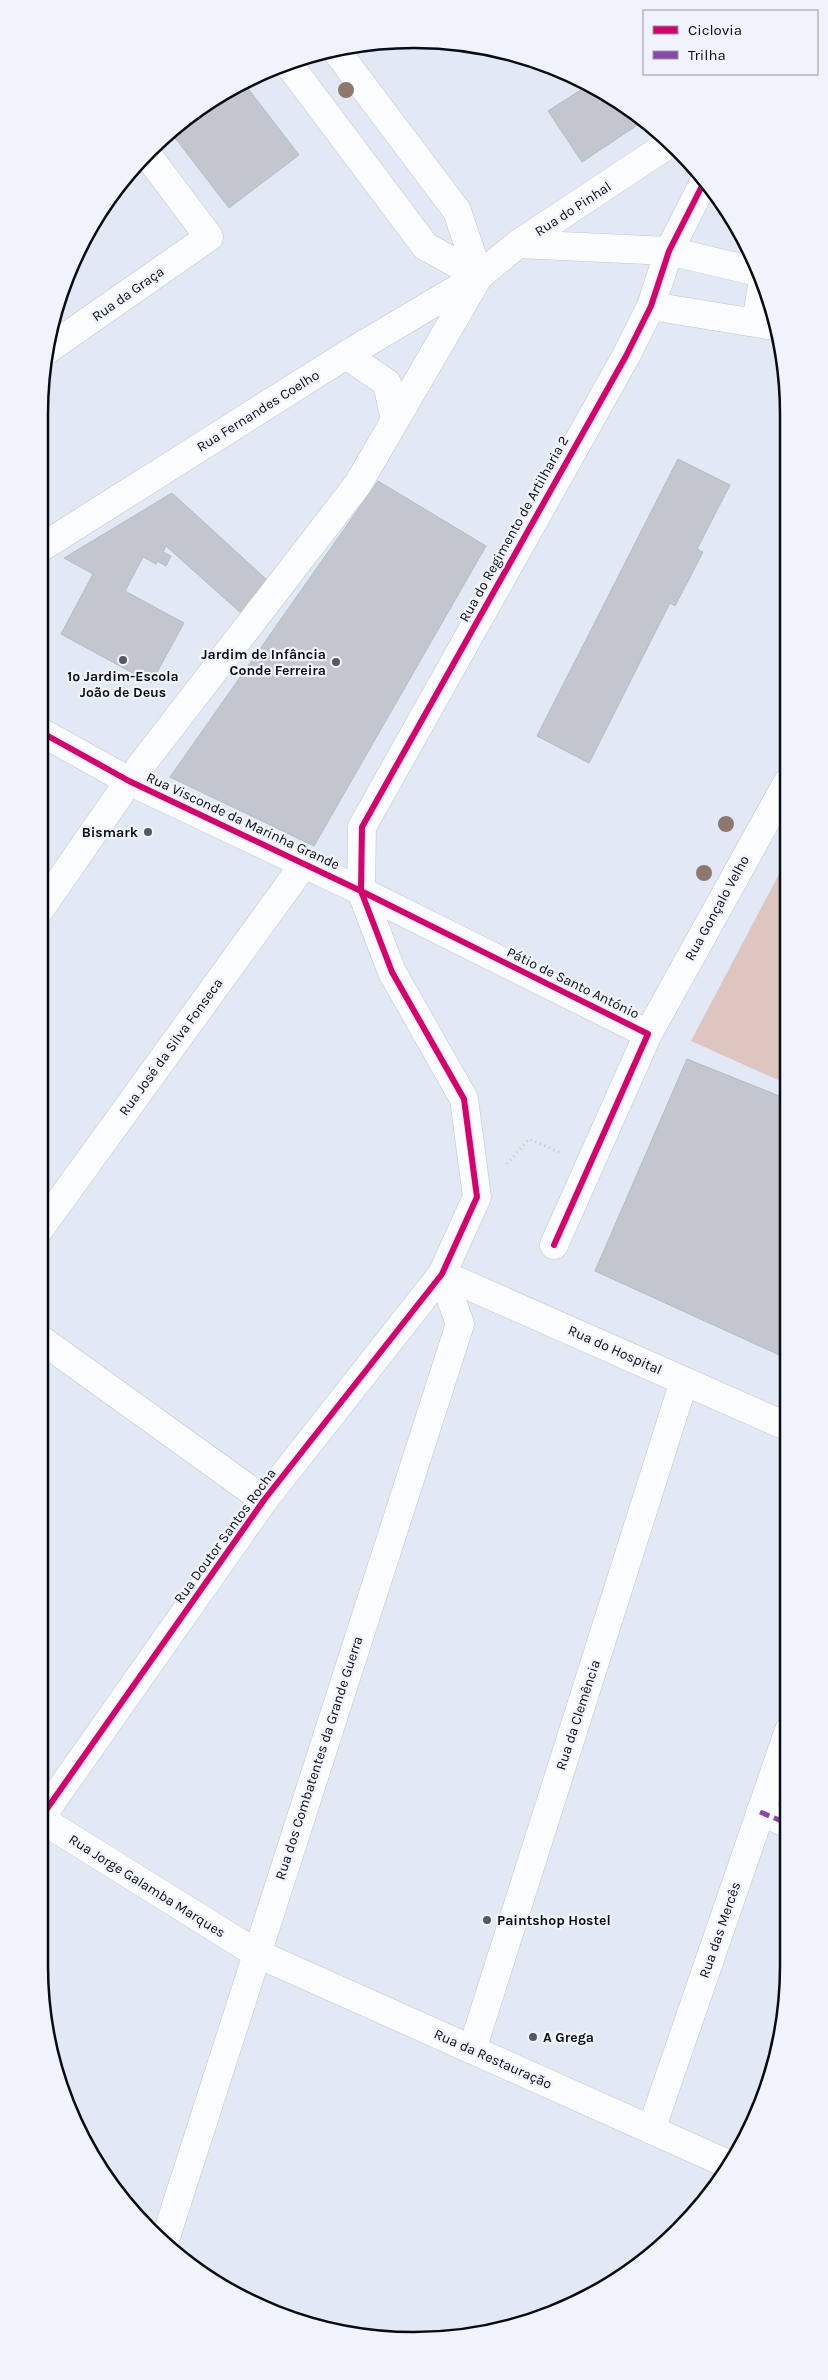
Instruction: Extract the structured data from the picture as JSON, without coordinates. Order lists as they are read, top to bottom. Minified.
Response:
{"streets":{"street":["Rua do Pinhal","Rua da Graça","Rua Fernandes Coelho","Rua do Regimento de Artilharia 2","Rua Visconde da Marinha Grande","Rua Gonçalo Velho","Pátio de Santo António","Rua José da Silva Fonseca","Rua do Hospital","Rua Doutor Santos Rocha","Rua da Clemência","Rua dos Combatentes da Grande Guerra","Rua Jorge Galamba Marques","Rua das Mercês","Rua da Restauração"]},"crossings":[["Rua do Pinhal","Rua Fernandes Coelho"],["Rua do Regimento de Artilharia 2","Rua Visconde da Marinha Grande"],["Rua do Regimento de Artilharia 2","Pátio de Santo António"],["Rua Visconde da Marinha Grande","Pátio de Santo António"],["Rua Visconde da Marinha Grande","Rua José da Silva Fonseca"],["Rua Gonçalo Velho","Pátio de Santo António"],["Rua do Hospital","Rua Doutor Santos Rocha"],["Rua do Hospital","Rua da Clemência"],["Rua do Hospital","Rua dos Combatentes da Grande Guerra"],["Rua Doutor Santos Rocha","Rua dos Combatentes da Grande Guerra"],["Rua da Clemência","Rua da Restauração"],["Rua dos Combatentes da Grande Guerra","Rua Jorge Galamba Marques"],["Rua dos Combatentes da Grande Guerra","Rua da Restauração"],["Rua Jorge Galamba Marques","Rua da Restauração"],["Rua das Mercês","Rua da Restauração"]],"places":["1º Jardim-Escola João de Deus","Jardim de Infância Conde Ferreira","Bismark","Paintshop Hostel","A Grega"],"legend":["Ciclovia","Trilha"]}
